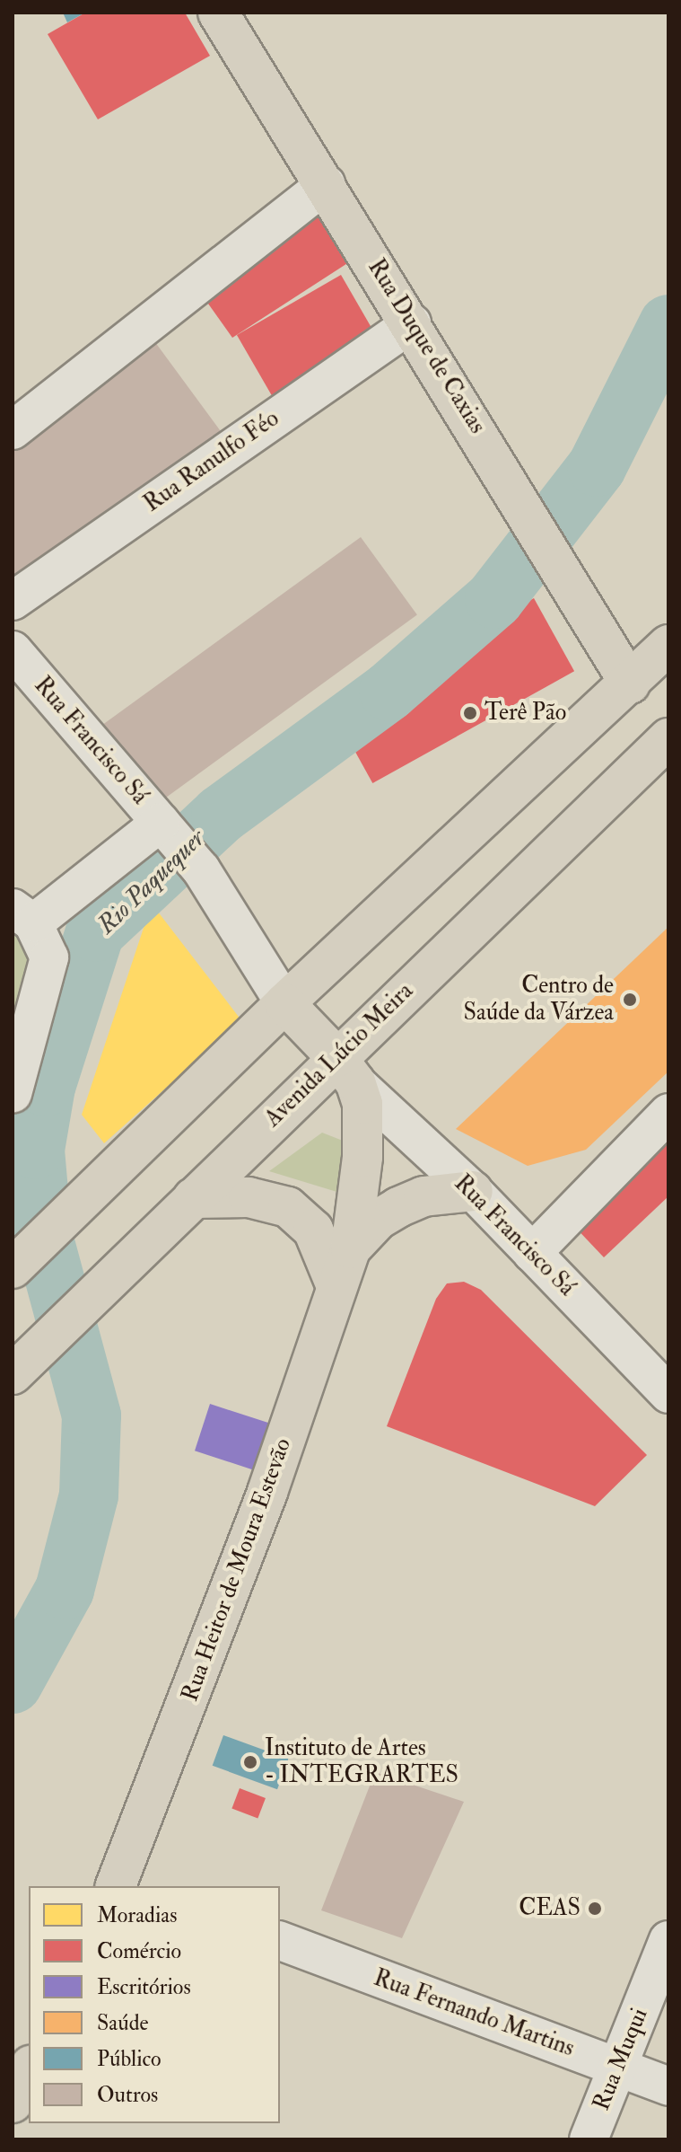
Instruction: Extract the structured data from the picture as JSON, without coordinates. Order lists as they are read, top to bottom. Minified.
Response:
{"streets":{"main road":["Rua Duque de Caxias","Rua Francisco Sá","Avenida Lúcio Meira","Rua Heitor de Moura Estevão"],"street":["Rua Ranulfo Féo","Rua Fernando Martins","Rua Muqui"]},"crossings":[["Rua Duque de Caxias","Rua Ranulfo Féo"],["Rua Francisco Sá","Avenida Lúcio Meira"],["Rua Fernando Martins","Rua Muqui"]],"water":["Rio Paquequer"],"places":["Terê Pão","Centro de Saúde da Várzea","Instituto de Artes - INTEGRARTES","CEAS"],"legend":["Moradias","Comércio","Escritórios","Saúde","Público","Outros"]}
